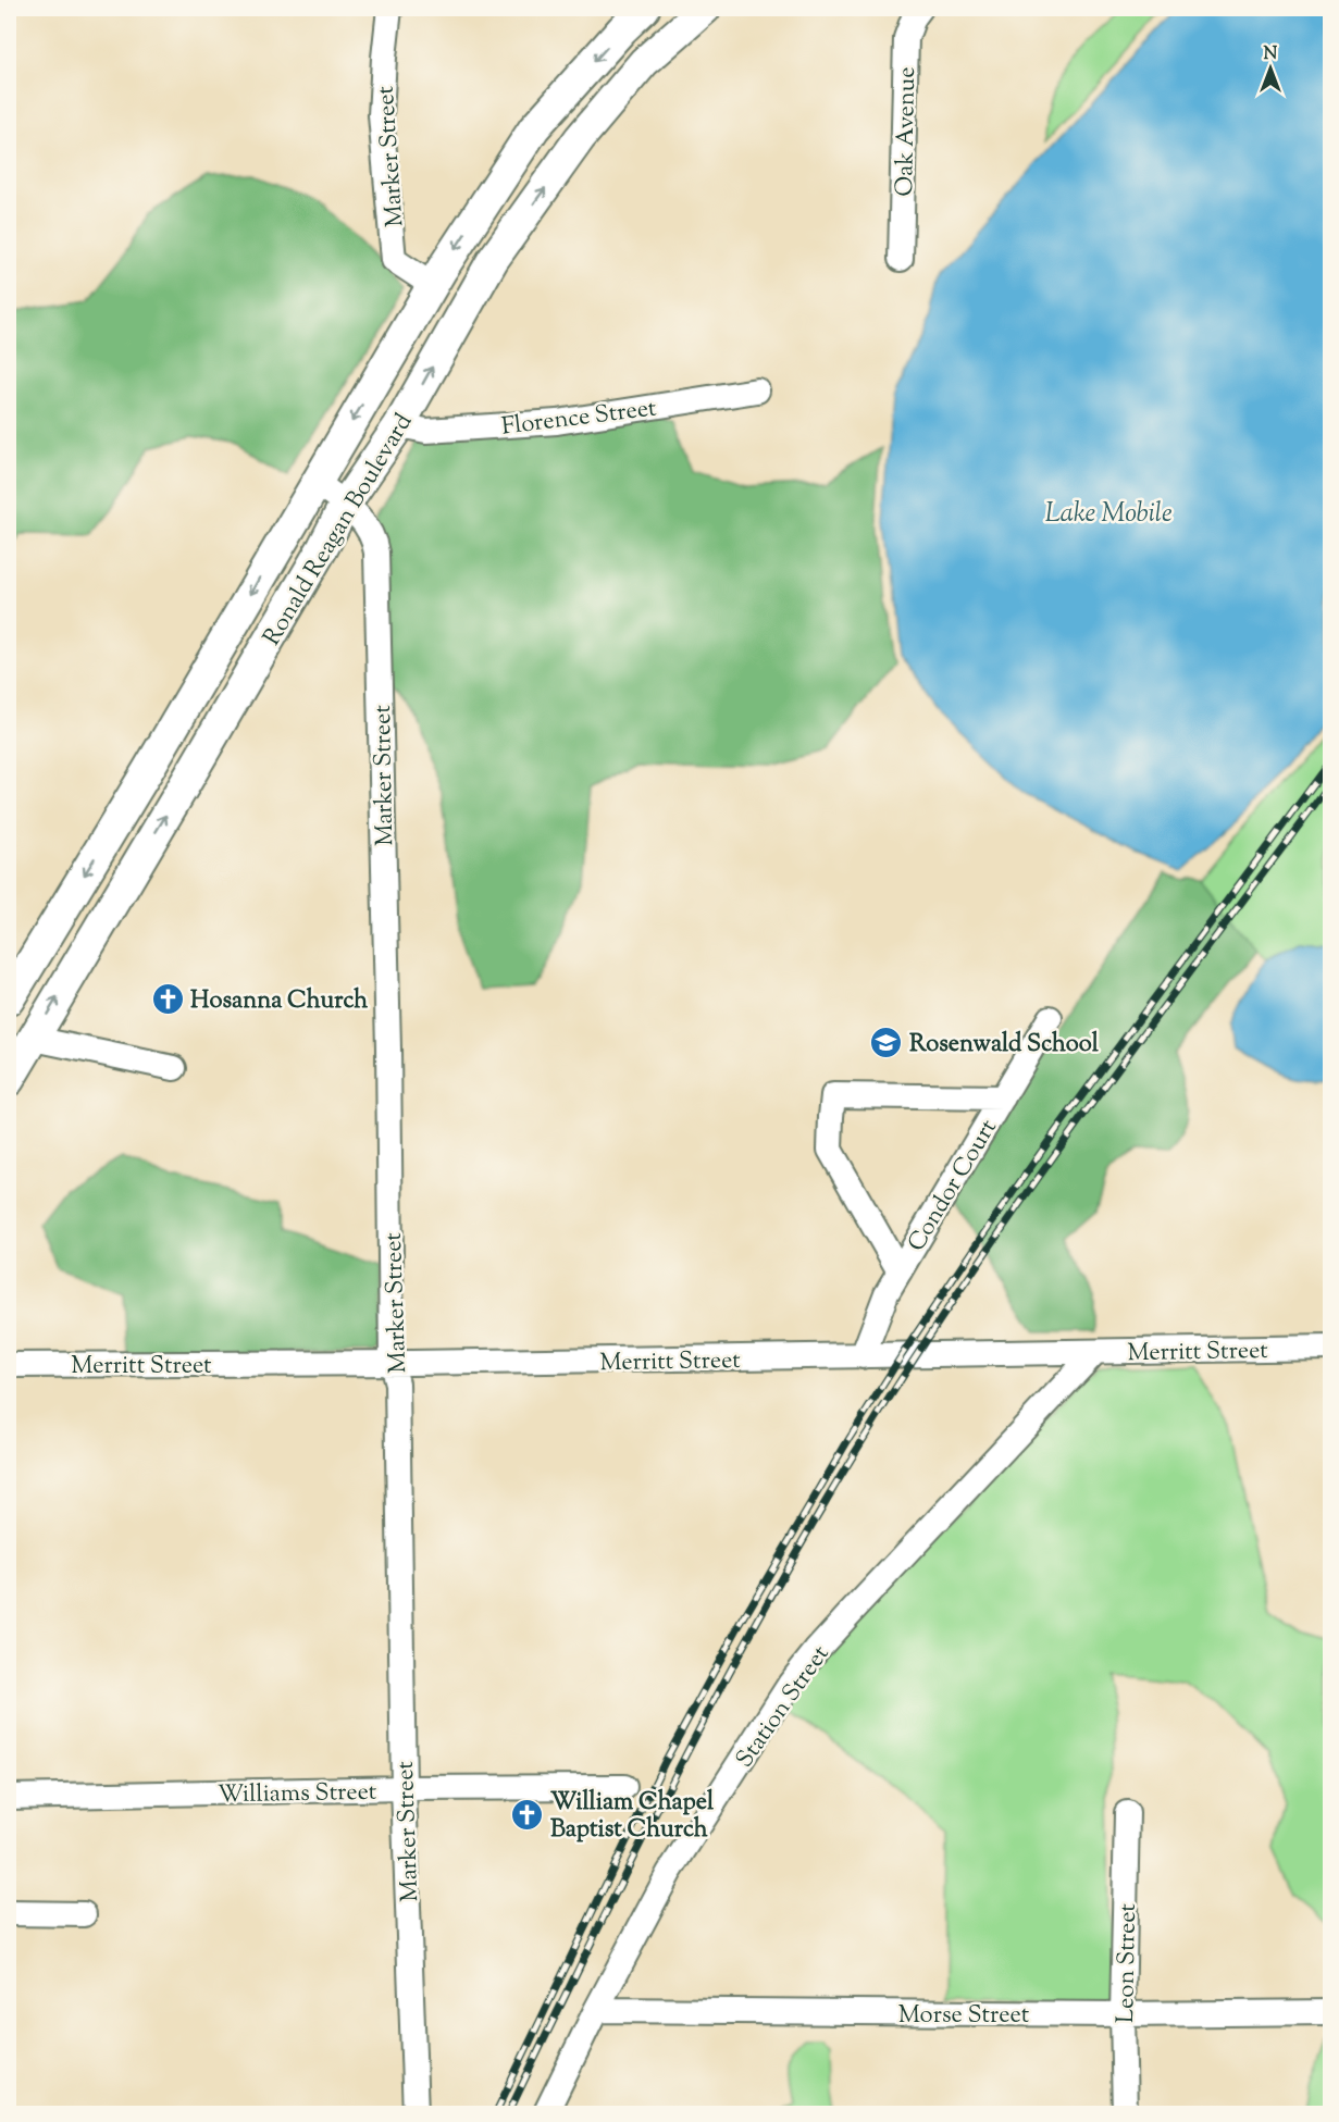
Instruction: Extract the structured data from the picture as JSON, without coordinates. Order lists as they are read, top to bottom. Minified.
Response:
{"streets":{"main road":["Ronald Reagan Boulevard"],"street":["Oak Avenue","Marker Street","Florence Street","Condor Court","Merritt Street","Station Street","Williams Street","Leon Street","Morse Street"]},"crossings":[["Marker Street","Ronald Reagan Boulevard"],["Marker Street","Merritt Street"],["Marker Street","Williams Street"],["Florence Street","Ronald Reagan Boulevard"],["Condor Court","Merritt Street"],["Merritt Street","Station Street"],["Station Street","Morse Street"],["Leon Street","Morse Street"]],"water":["Lake Mobile"],"places":{"church":["Hosanna Church","William Chapel Baptist Church"],"school or university":["Rosenwald School"]},"north":"top"}
